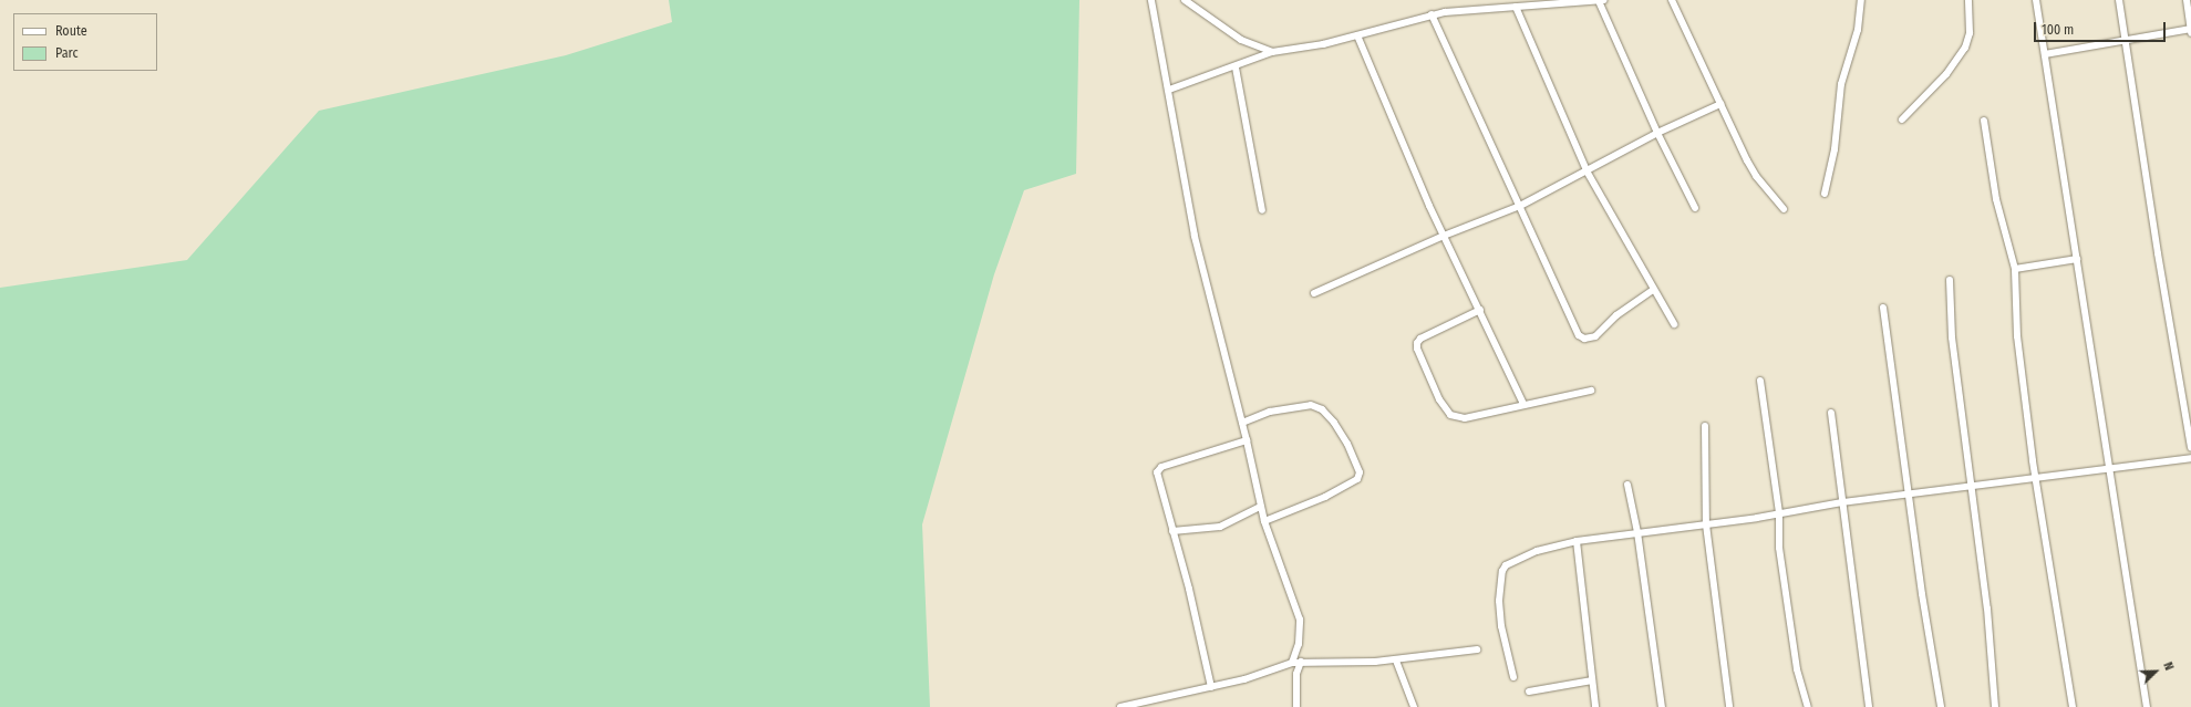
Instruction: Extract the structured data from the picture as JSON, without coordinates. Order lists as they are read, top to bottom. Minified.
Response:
{"legend":["Route","Parc"],"scale_bar":"100 m","north":"top right"}
